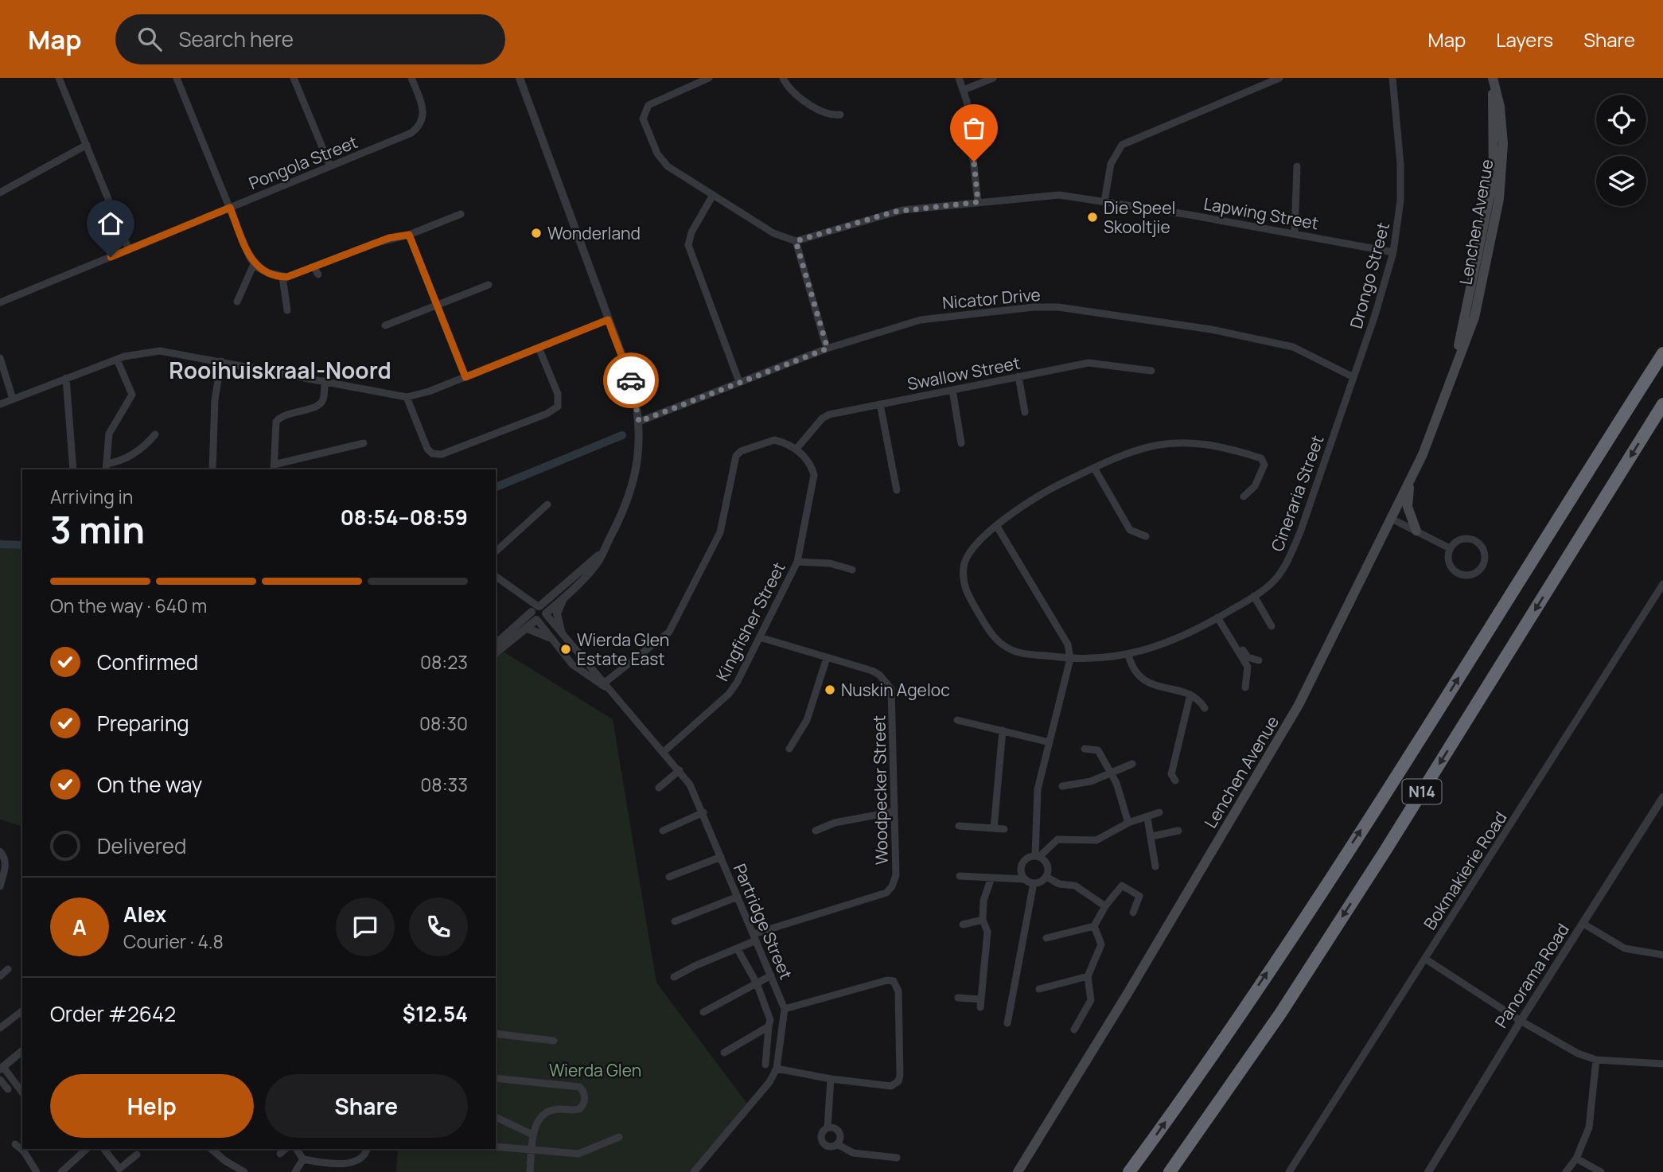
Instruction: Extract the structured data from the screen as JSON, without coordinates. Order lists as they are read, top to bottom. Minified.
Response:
{"streets":{"highway":["N14"],"main road":["Lenchen Avenue"],"street":["Pongola Street","Lapwing Street","Drongo Street","Nicator Drive","Swallow Street","Cineraria Street","Kingfisher Street","Woodpecker Street","Bokmakierie Road","Partridge Street","Panorama Road"]},"crossings":[["Lapwing Street","Drongo Street"],["Drongo Street","Nicator Drive"],["Drongo Street","Cineraria Street"],["Nicator Drive","Cineraria Street"],["Swallow Street","Kingfisher Street"],["Kingfisher Street","Woodpecker Street"],["Kingfisher Street","Partridge Street"],["Woodpecker Street","Partridge Street"]],"districts":["Rooihuiskraal-Noord"],"parks":["Wierda Glen"],"places":["Die Speel Skooltjie","Wonderland","Wierda Glen Estate East","Nuskin Ageloc"],"page":{"header":"Map","search":"Search here","nav":["Map","Layers","Share"],"heading":["3 min","Arriving in","08:54–08:59"],"panel":["Alex","Courier · 4.8","Order #2642","$12.54"],"bar":"On the way · 640 m","list":[["Confirmed","08:23"],["Preparing","08:30"],["On the way","08:33"],"Delivered"],"round":"A","buttons":["Help","Share"]}}
